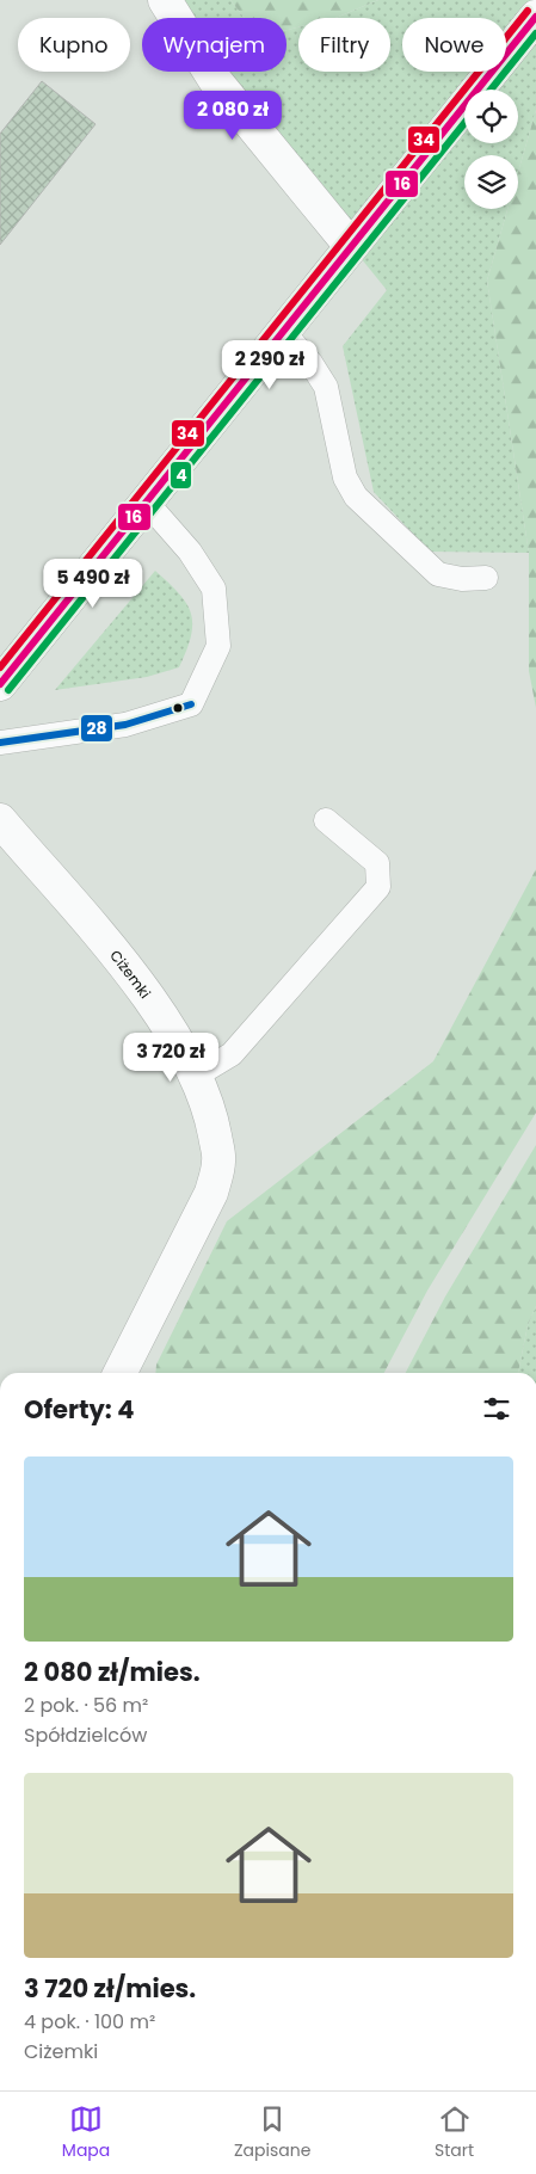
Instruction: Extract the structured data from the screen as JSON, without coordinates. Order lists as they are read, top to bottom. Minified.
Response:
{"streets":{"street":["Ciżemki"]},"lines":["transit line 34","transit line 16","transit line 4","transit line 28"],"page":{"chip":["Kupno","Wynajem","Filtry","Nowe"],"price":["2 080 zł","2 290 zł","5 490 zł","3 720 zł"],"heading":"Oferty: 4","list":[{"name":"2 080 zł/mies.","note":"2 pok. · 56 m² · Spółdzielców"},{"name":"3 720 zł/mies.","note":"4 pok. · 100 m² · Ciżemki"}],"tabs":["Mapa","Zapisane","Start"]}}
